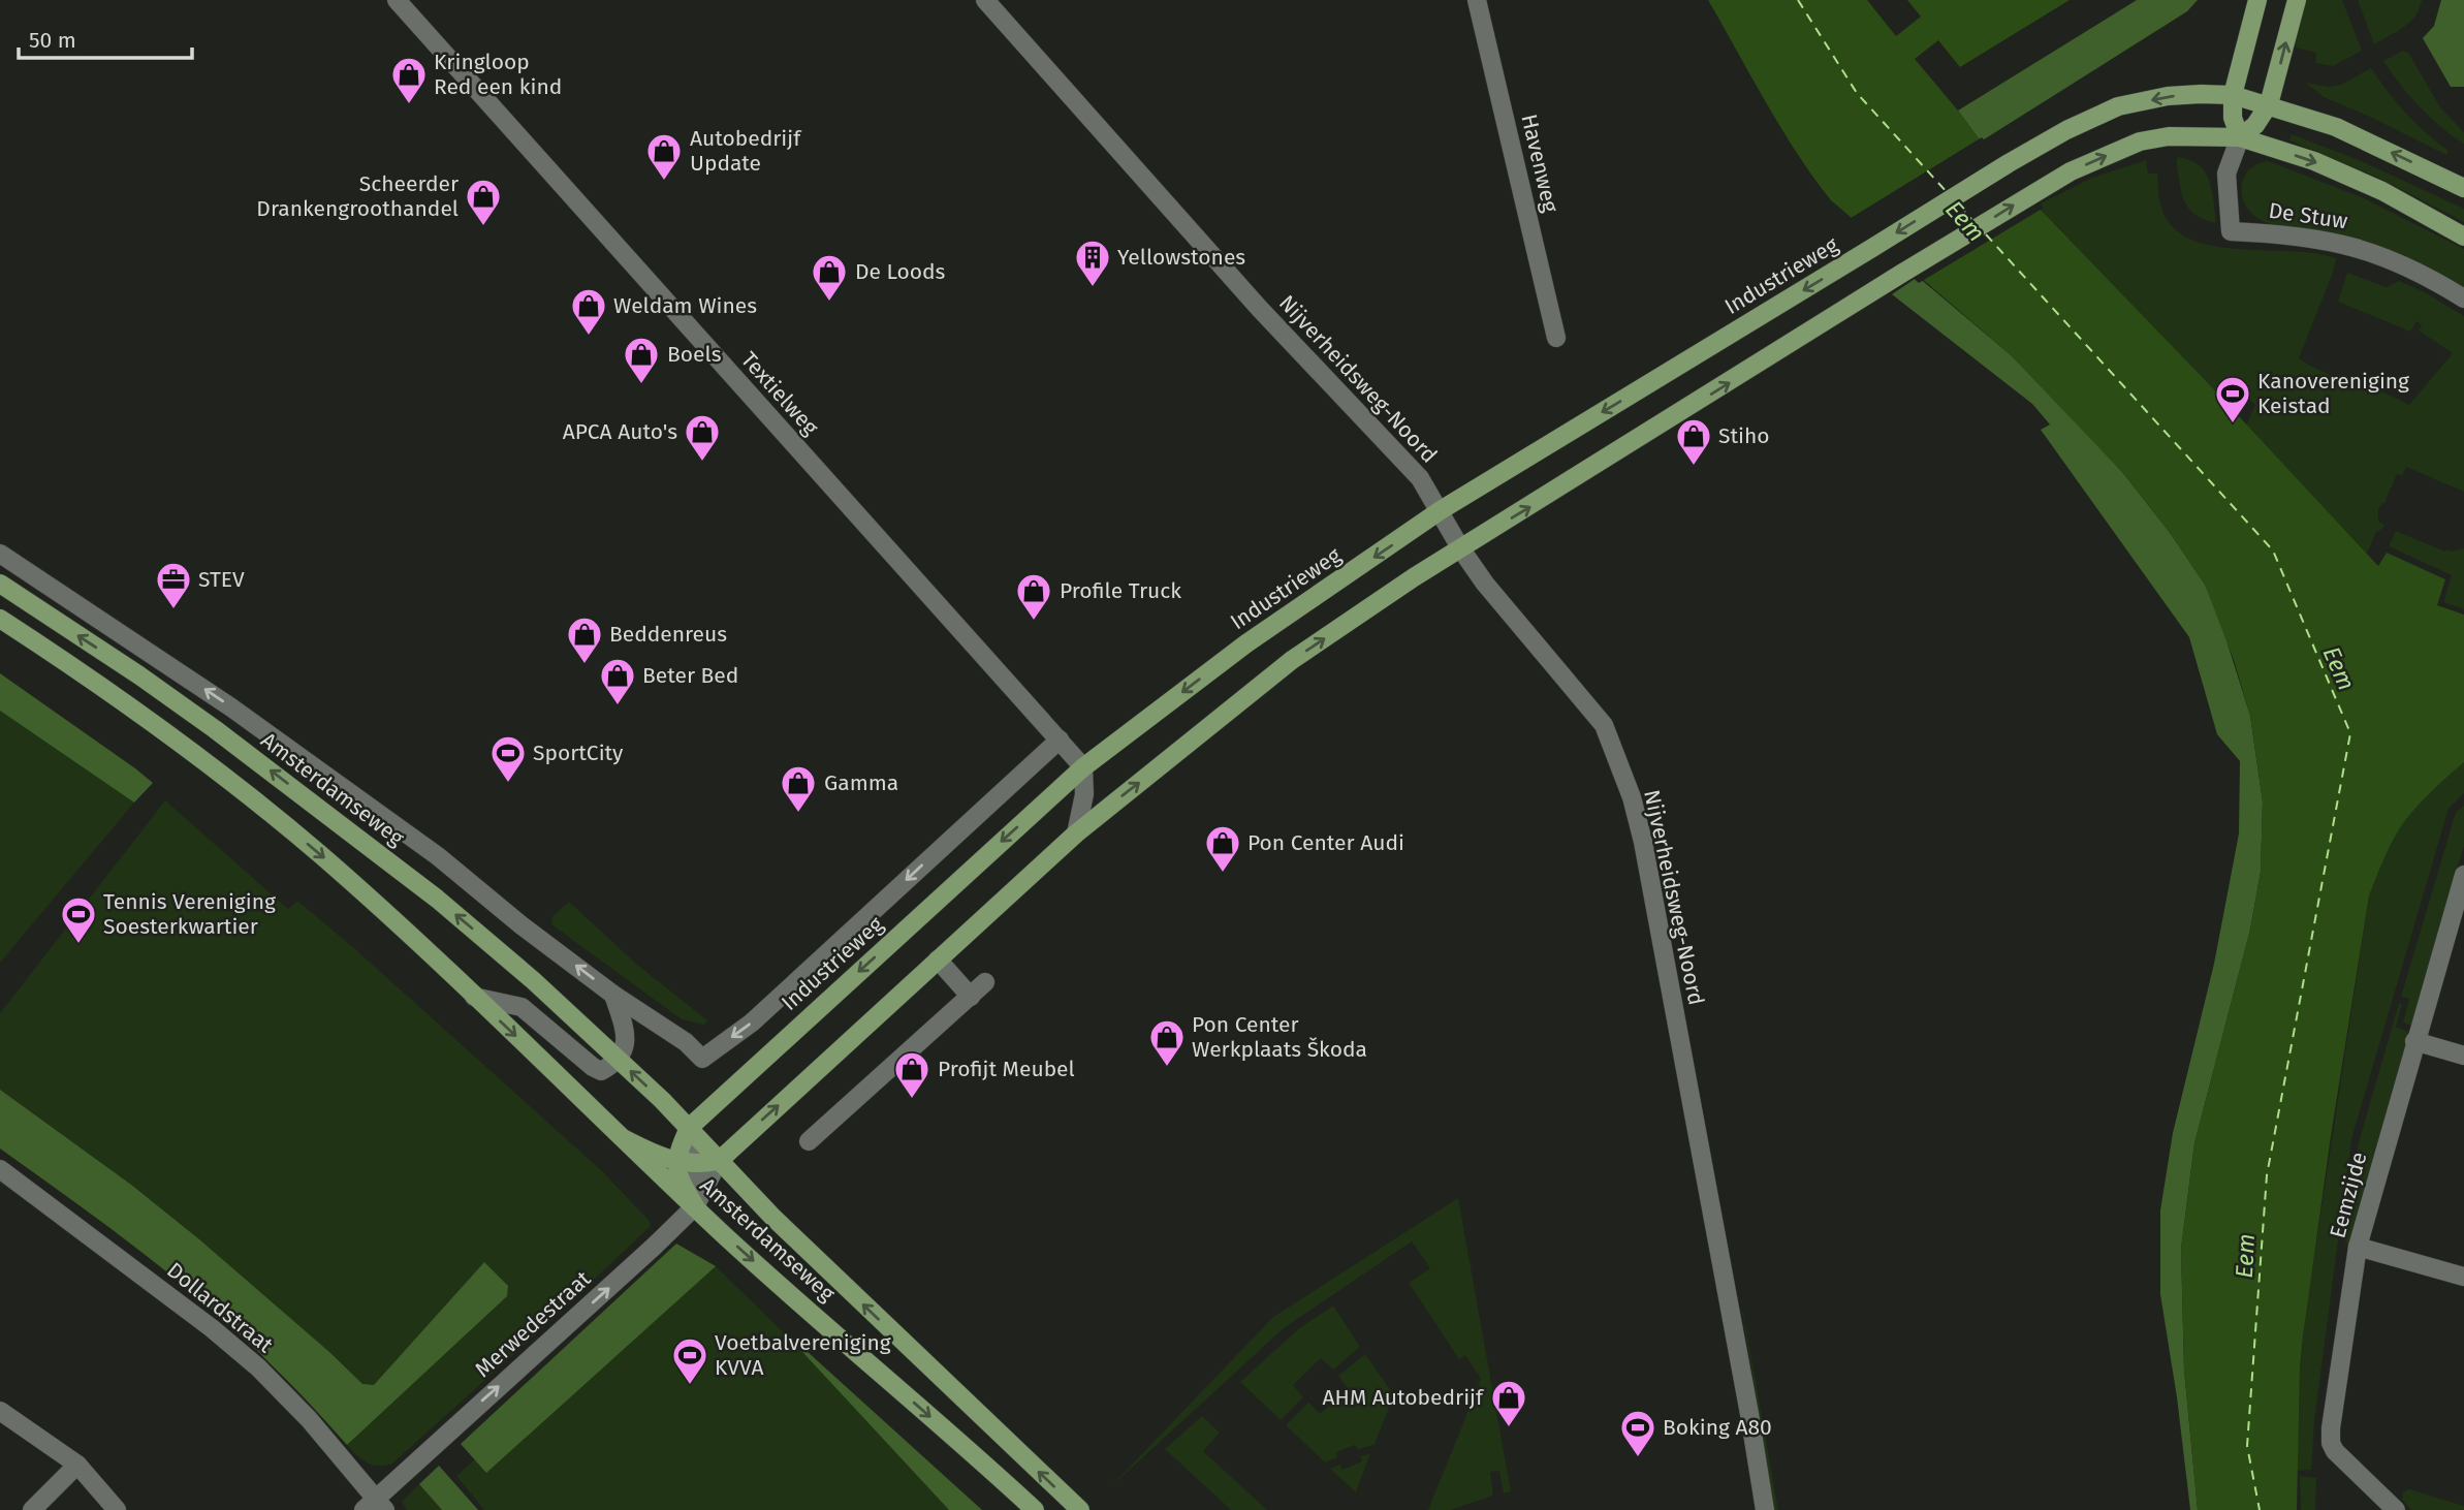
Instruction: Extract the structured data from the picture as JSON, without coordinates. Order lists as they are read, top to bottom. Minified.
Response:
{"streets":{"main road":["Industrieweg","Amsterdamseweg"],"street":["Havenweg","De Stuw","Nijverheidsweg-Noord","Textielweg","Eemzijde","Dollardstraat","Merwedestraat"]},"crossings":[["Industrieweg","Nijverheidsweg-Noord"],["Industrieweg","Textielweg"],["Industrieweg","Amsterdamseweg"],["Amsterdamseweg","Merwedestraat"],["Dollardstraat","Merwedestraat"]],"one_way":["Industrieweg","Merwedestraat"],"water":["Eem"],"places":{"shop":["Kringloop Red een kind","Autobedrijf Update","Scheerder Drankengroothandel","De Loods","Weldam Wines","Boels","APCA Auto's","Stiho","Profile Truck","Beddenreus","Beter Bed","Gamma","Pon Center Audi","Pon Center Werkplaats Škoda","Profijt Meubel","AHM Autobedrijf"],"building":["Yellowstones"],"sports":["Kanovereniging Keistad","SportCity","Tennis Vereniging Soesterkwartier","Voetbalvereniging KVVA","Boking A80"],"office":["STEV"]},"scale_bar":"50 m"}
